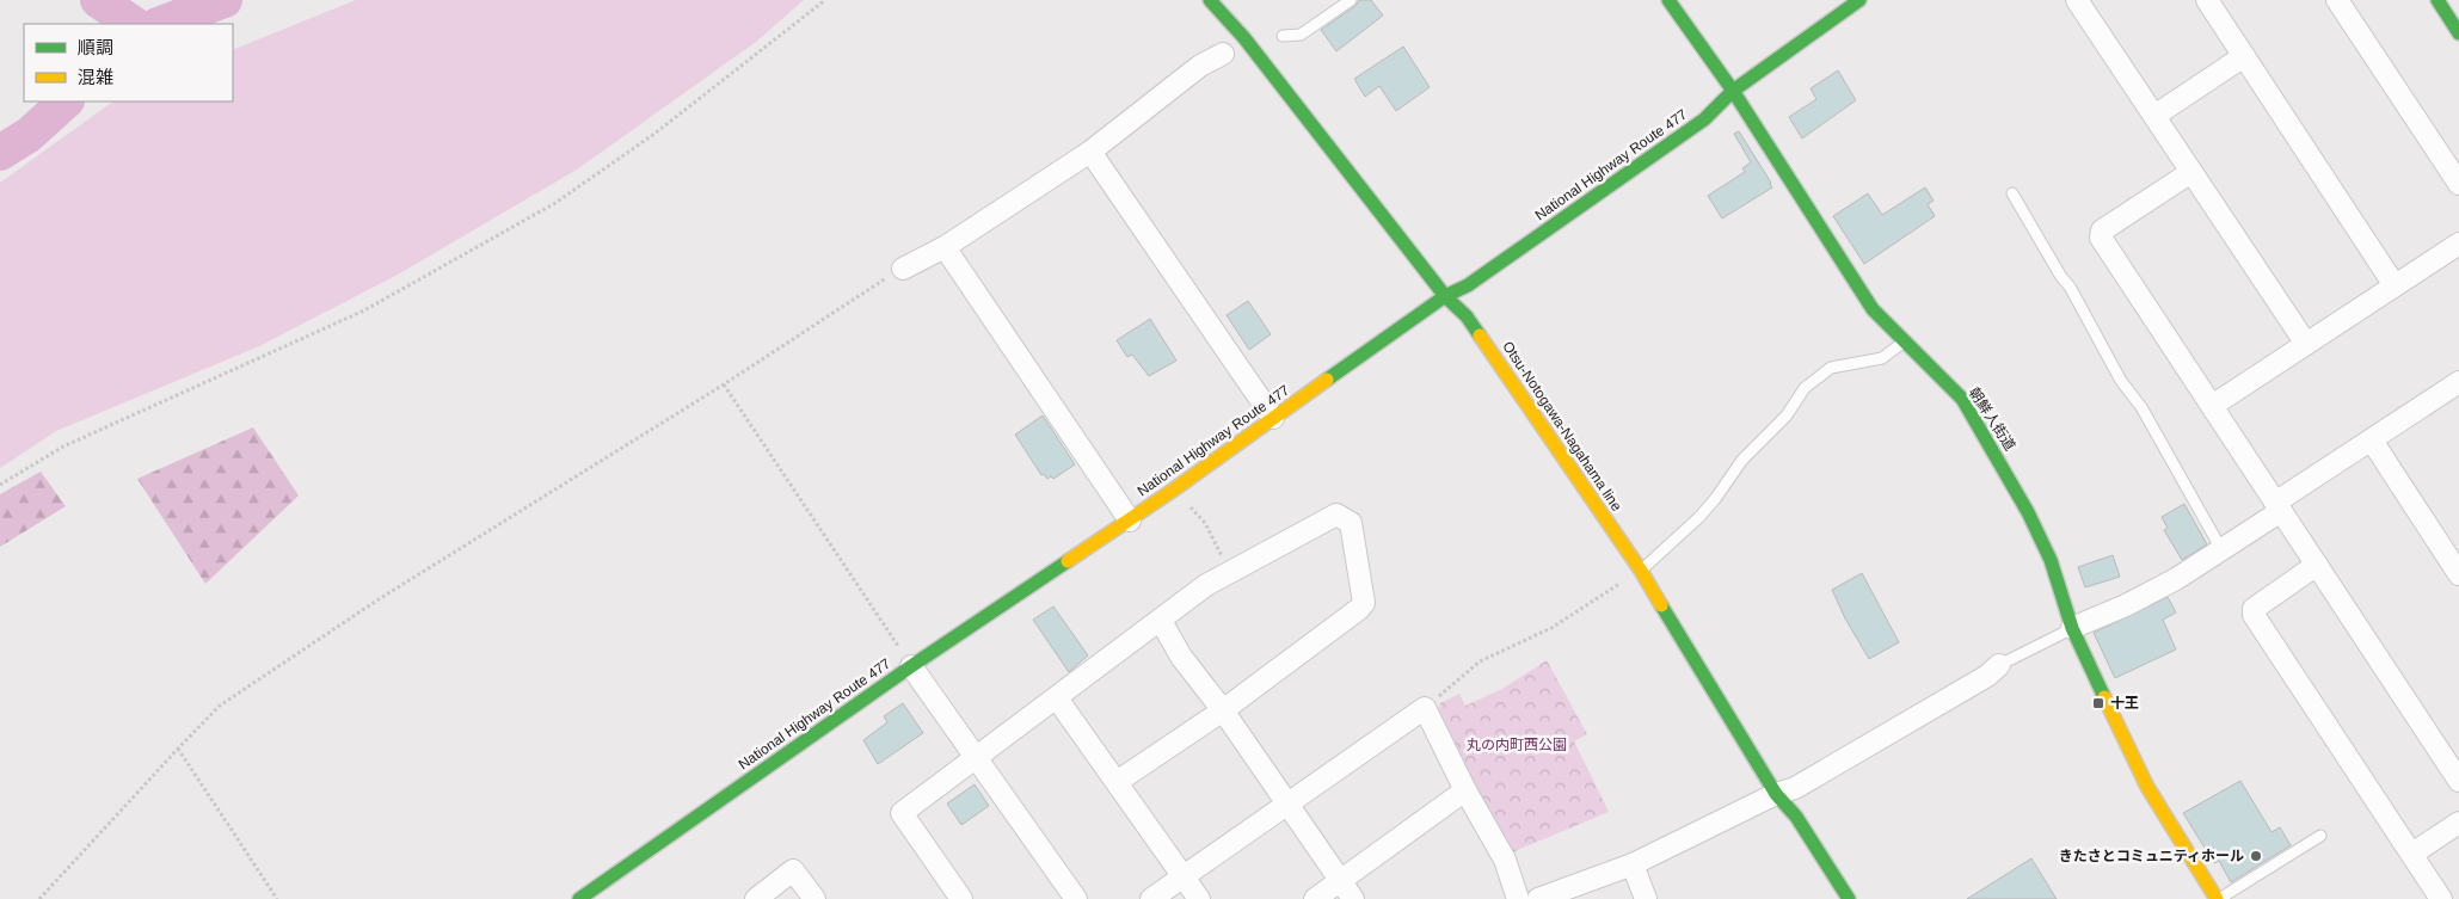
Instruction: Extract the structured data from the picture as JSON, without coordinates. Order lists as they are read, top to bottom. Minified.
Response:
{"streets":{"main road":["National Highway Route 477","朝鮮人街道","Otsu-Notogawa-Nagahama line"]},"crossings":[["National Highway Route 477","朝鮮人街道"],["National Highway Route 477","Otsu-Notogawa-Nagahama line"]],"parks":["丸の内町西公園"],"places":{"transit":["十王"],"other":["きたさとコミュニティホール"]},"legend":["順調","混雑"]}
